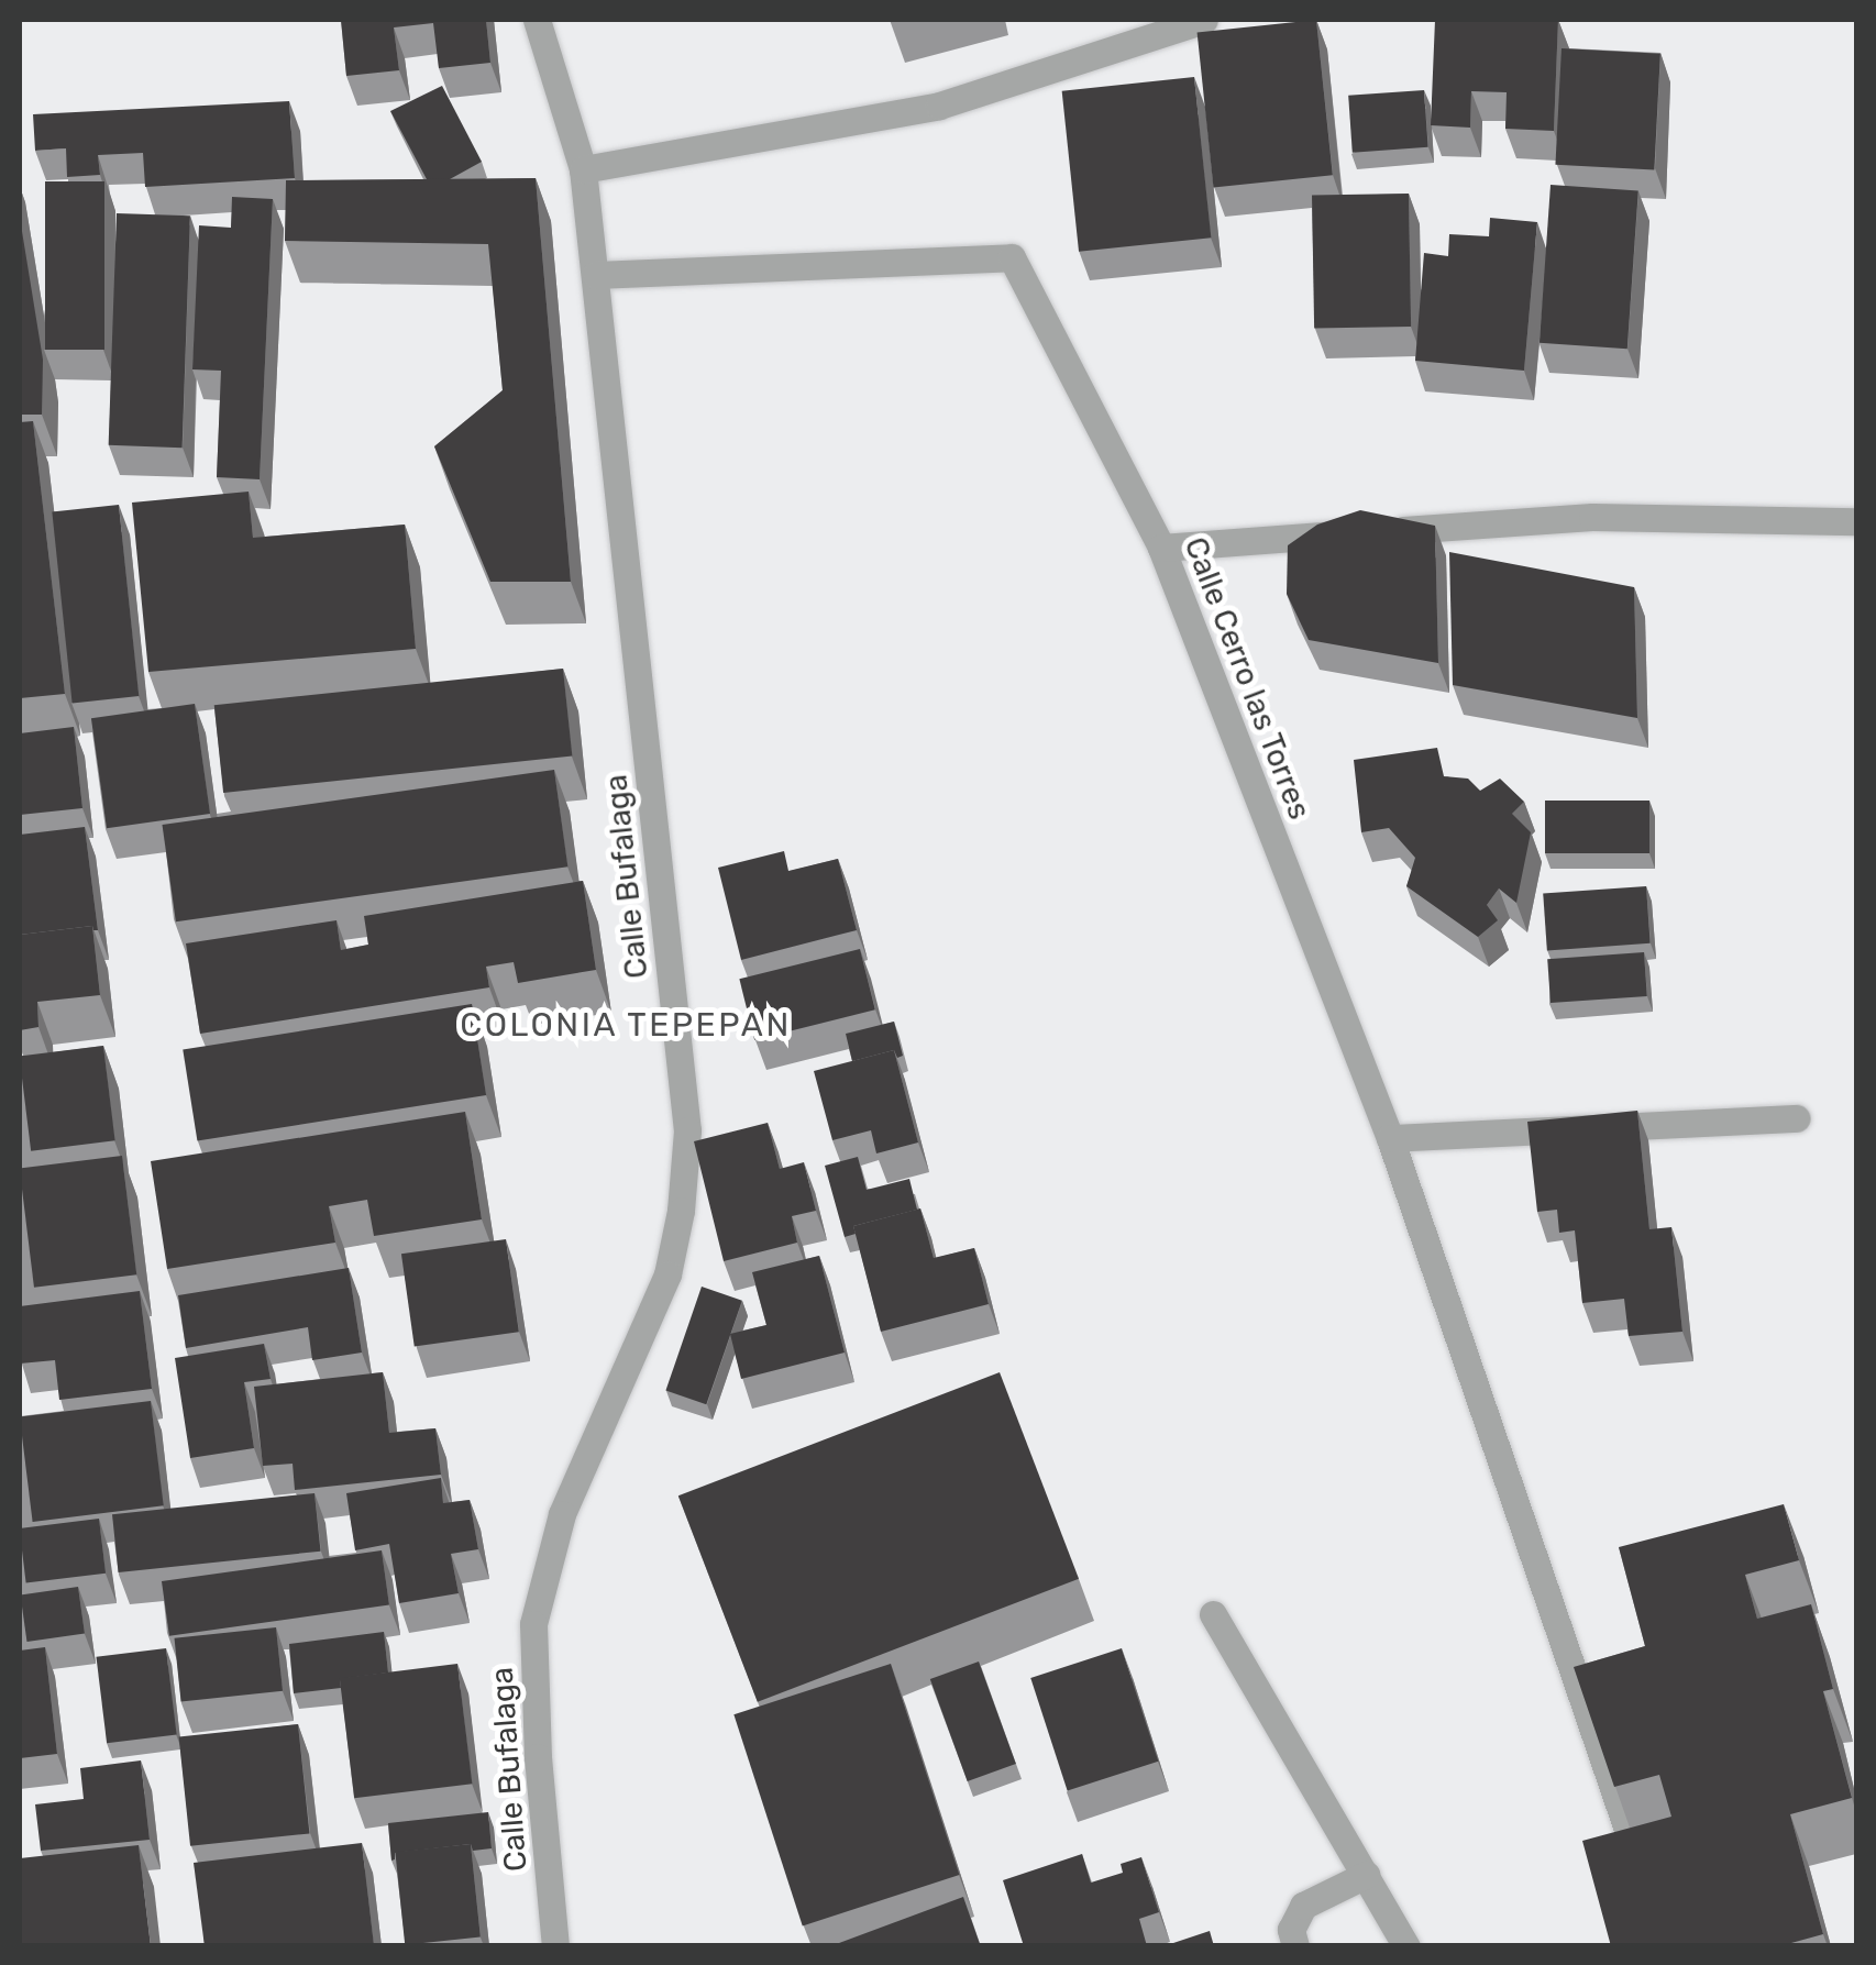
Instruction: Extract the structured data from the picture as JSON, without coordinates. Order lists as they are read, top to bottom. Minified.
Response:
{"streets":{"street":["Calle Cerro las Torres","Calle Bufalaga"]},"crossings":[["Calle Cerro las Torres","Calle Bufalaga"]],"districts":["COLONIA TEPEPAN"]}
